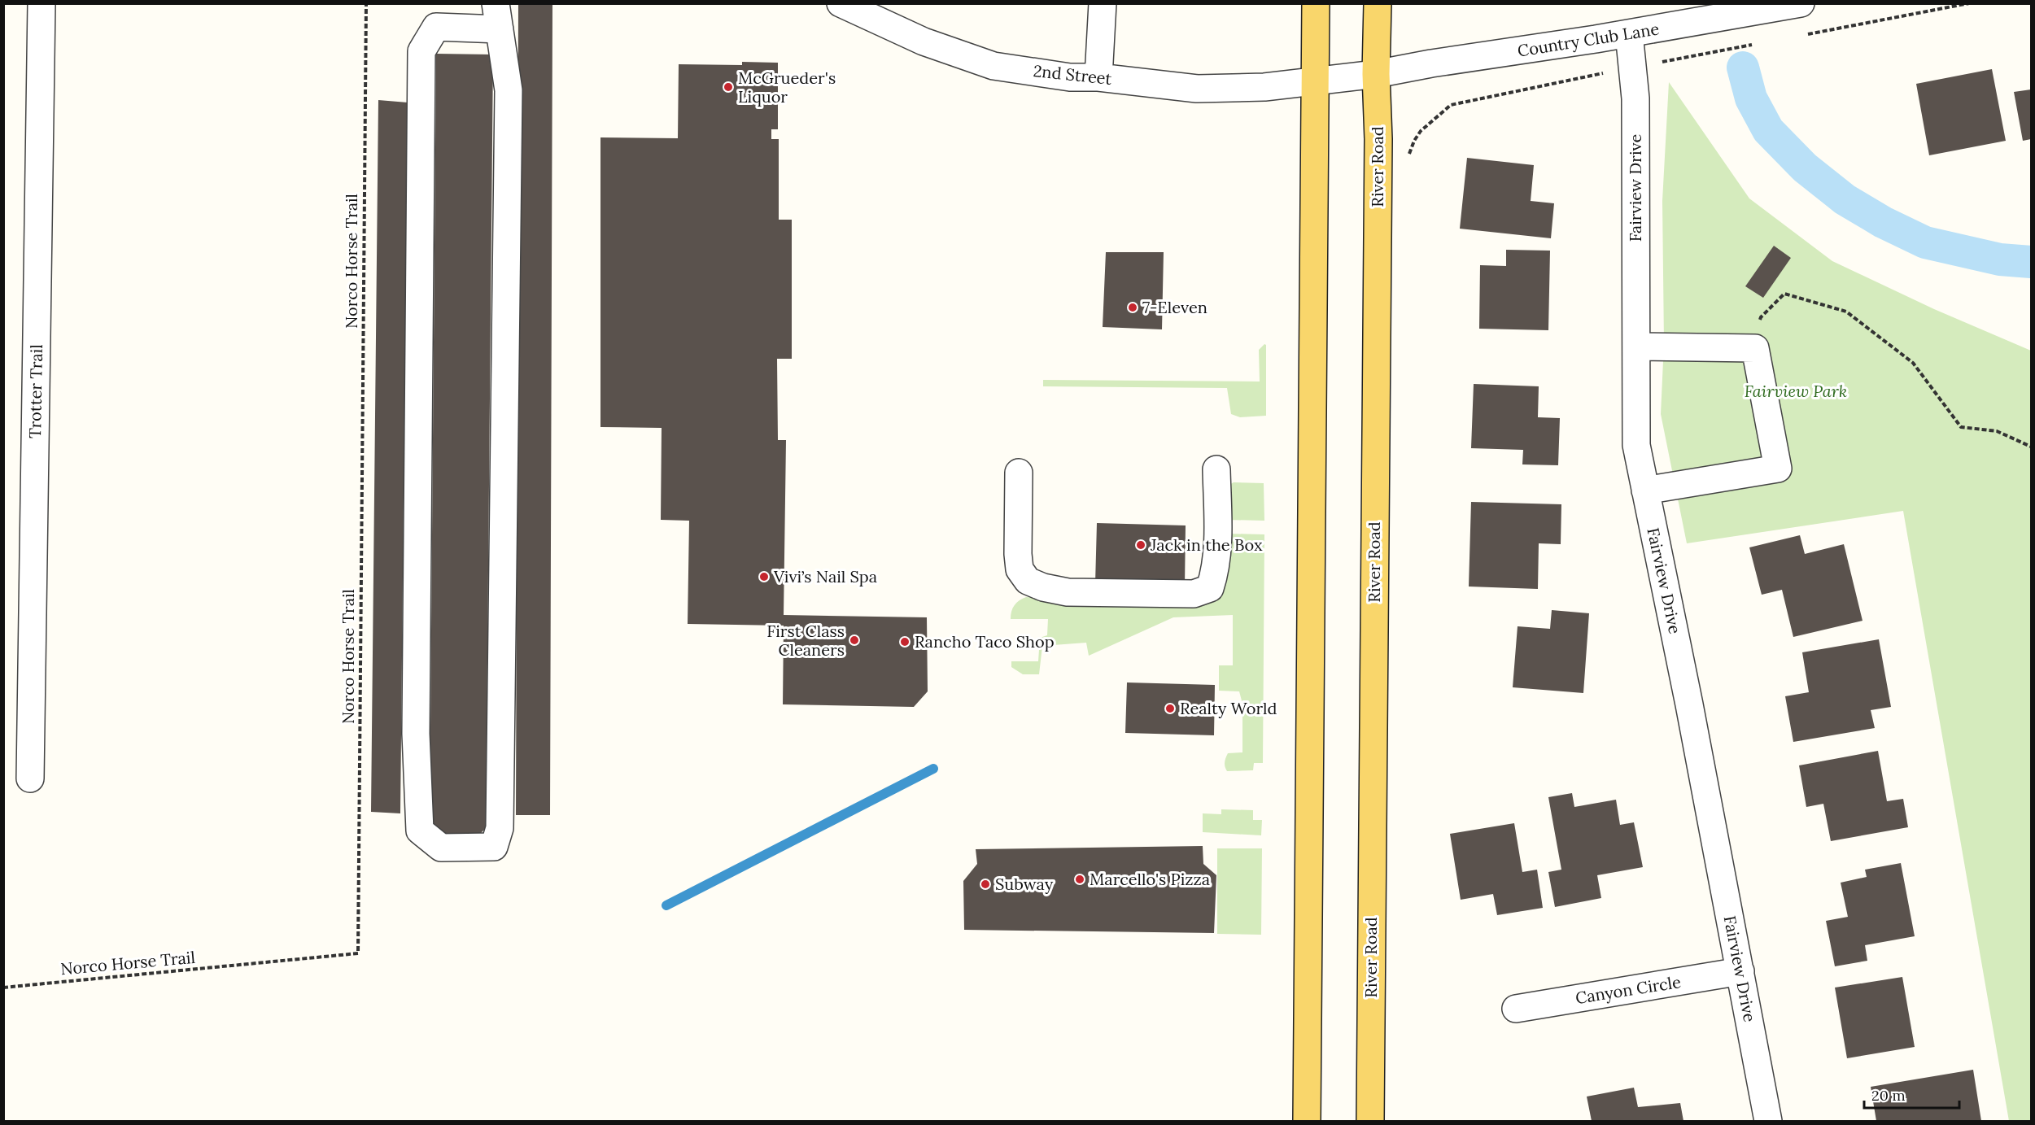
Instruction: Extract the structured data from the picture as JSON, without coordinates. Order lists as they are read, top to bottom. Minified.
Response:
{"streets":{"main road":["River Road"],"street":["Country Club Lane","2nd Street","Fairview Drive","Trotter Trail","Canyon Circle"],"path":["Norco Horse Trail"]},"crossings":[["Country Club Lane","2nd Street"],["Country Club Lane","River Road"],["Country Club Lane","Fairview Drive"],["Fairview Drive","Canyon Circle"]],"parks":["Fairview Park"],"places":["McGrueder's Liquor","7-Eleven","Jack in the Box","Vivi’s Nail Spa","First Class Cleaners","Rancho Taco Shop","Realty World","Marcello's Pizza","Subway"],"scale_bar":"20 m"}
